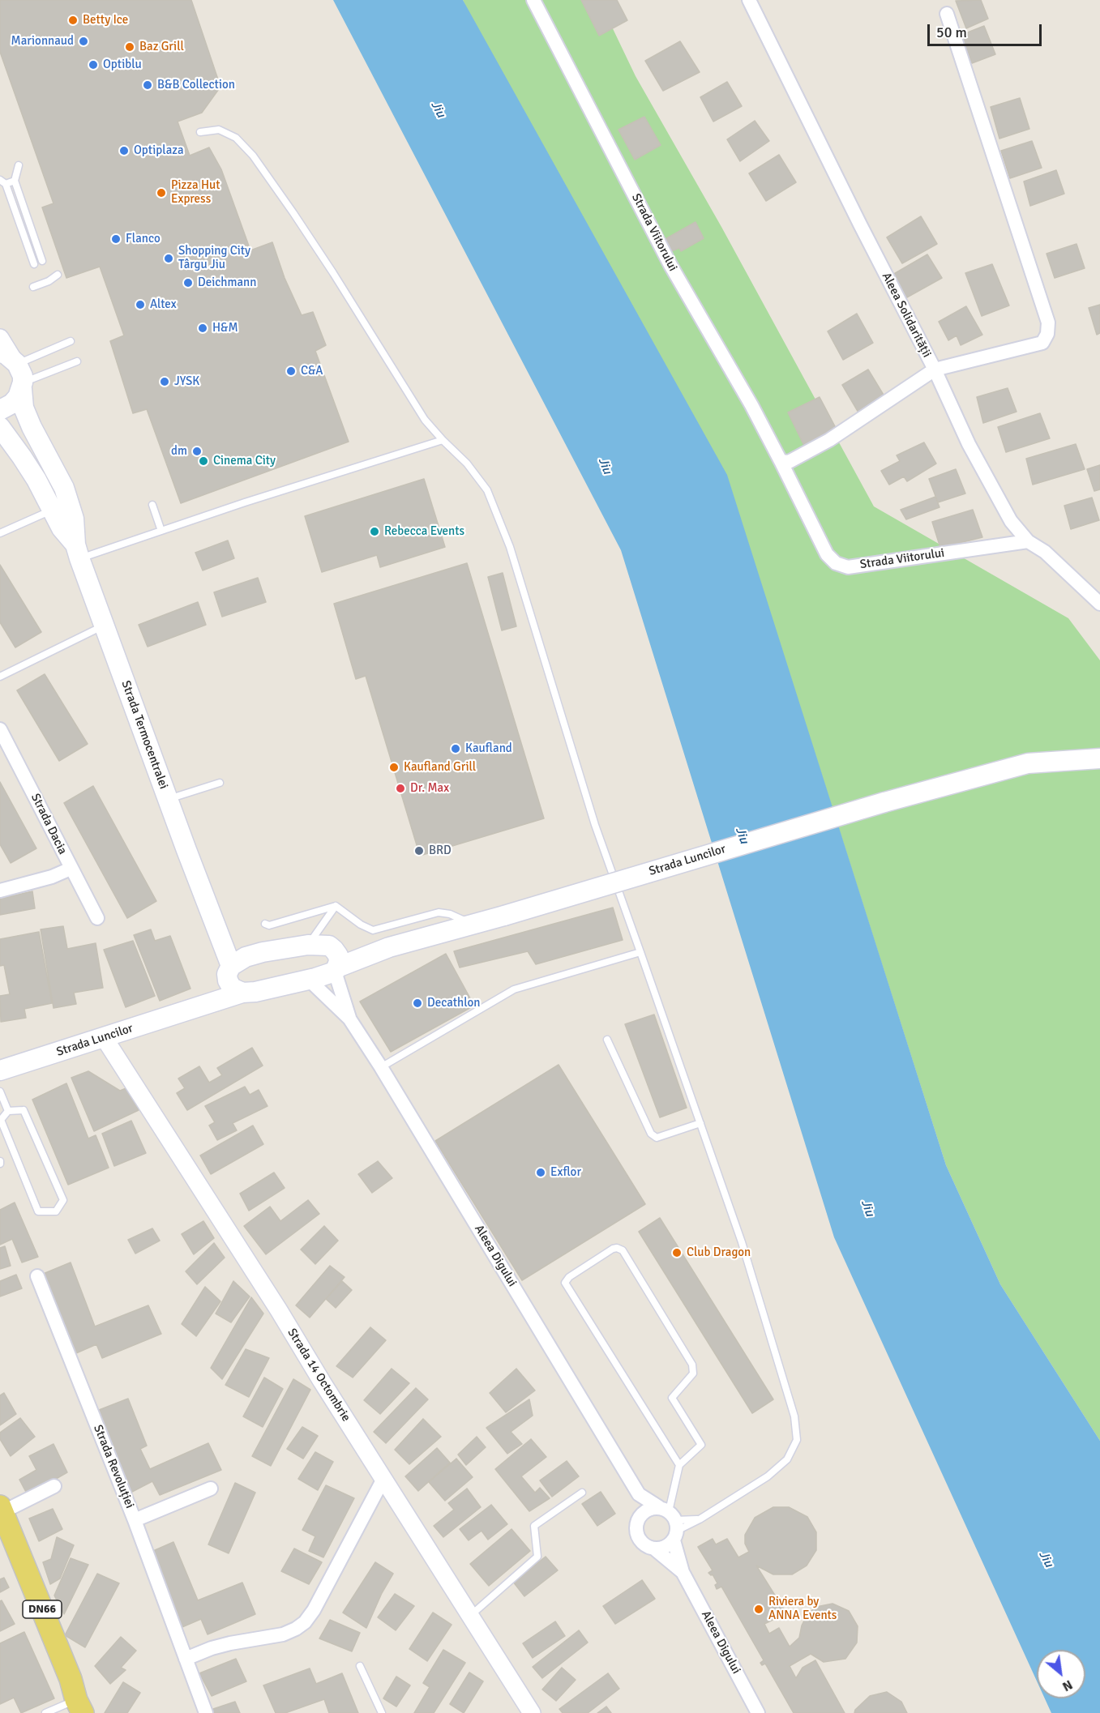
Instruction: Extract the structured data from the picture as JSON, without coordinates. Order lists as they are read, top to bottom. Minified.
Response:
{"streets":{"main road":["Strada Termocentralei","Strada Luncilor","DN66"],"street":["Strada Viitorului","Aleea Solidarității","Strada Dacia","Aleea Digului","Strada 14 Octombrie","Strada Revoluției"]},"crossings":[["Strada Viitorului","Aleea Solidarității"],["Strada Termocentralei","Strada Luncilor"],["Strada Luncilor","Aleea Digului"],["Strada Luncilor","Strada 14 Octombrie"]],"water":["Jiu"],"places":["Betty Ice","Marionnaud","Baz Grill","Optiblu","B&B Collection","Optiplaza","Pizza Hut Express","Flanco","Shopping City Târgu Jiu","Deichmann","Altex","H&M","C&A","JYSK","dm","Cinema City","Rebecca Events","Kaufland","Kaufland Grill","Dr. Max","BRD","Decathlon","Exflor","Club Dragon","Riviera by ANNA Events"],"scale_bar":"50 m","north":"bottom right"}
